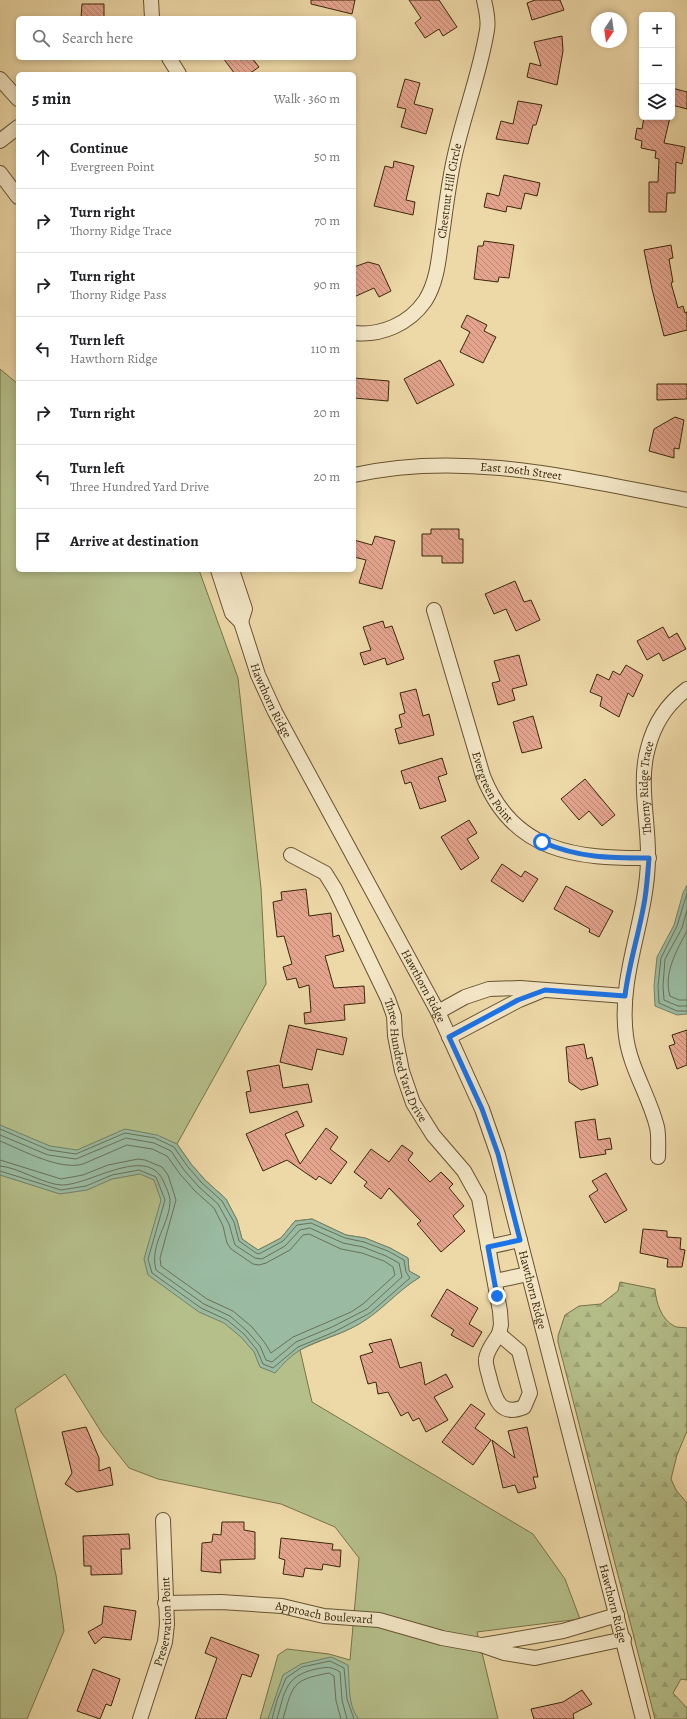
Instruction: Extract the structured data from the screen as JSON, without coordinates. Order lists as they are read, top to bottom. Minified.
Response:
{"streets":{"street":["Chestnut Hill Circle","East 106th Street","Hawthorn Ridge","Evergreen Point","Thorny Ridge Trace","Three Hundred Yard Drive","Approach Boulevard","Preservation Point"]},"crossings":[["Hawthorn Ridge","Approach Boulevard"],["Evergreen Point","Thorny Ridge Trace"],["Approach Boulevard","Preservation Point"]],"north":"bottom","page":{"map_buttons":["+","−"],"search":"Search here","heading":["5 min","Walk · 360 m"],"list":[["Continue","Evergreen Point","50 m"],["Turn right","Thorny Ridge Trace","70 m"],["Turn right","Thorny Ridge Pass","90 m"],["Turn left","Hawthorn Ridge","110 m"],["Turn right","20 m"],["Turn left","Three Hundred Yard Drive","20 m"],"Arrive at destination"]}}
